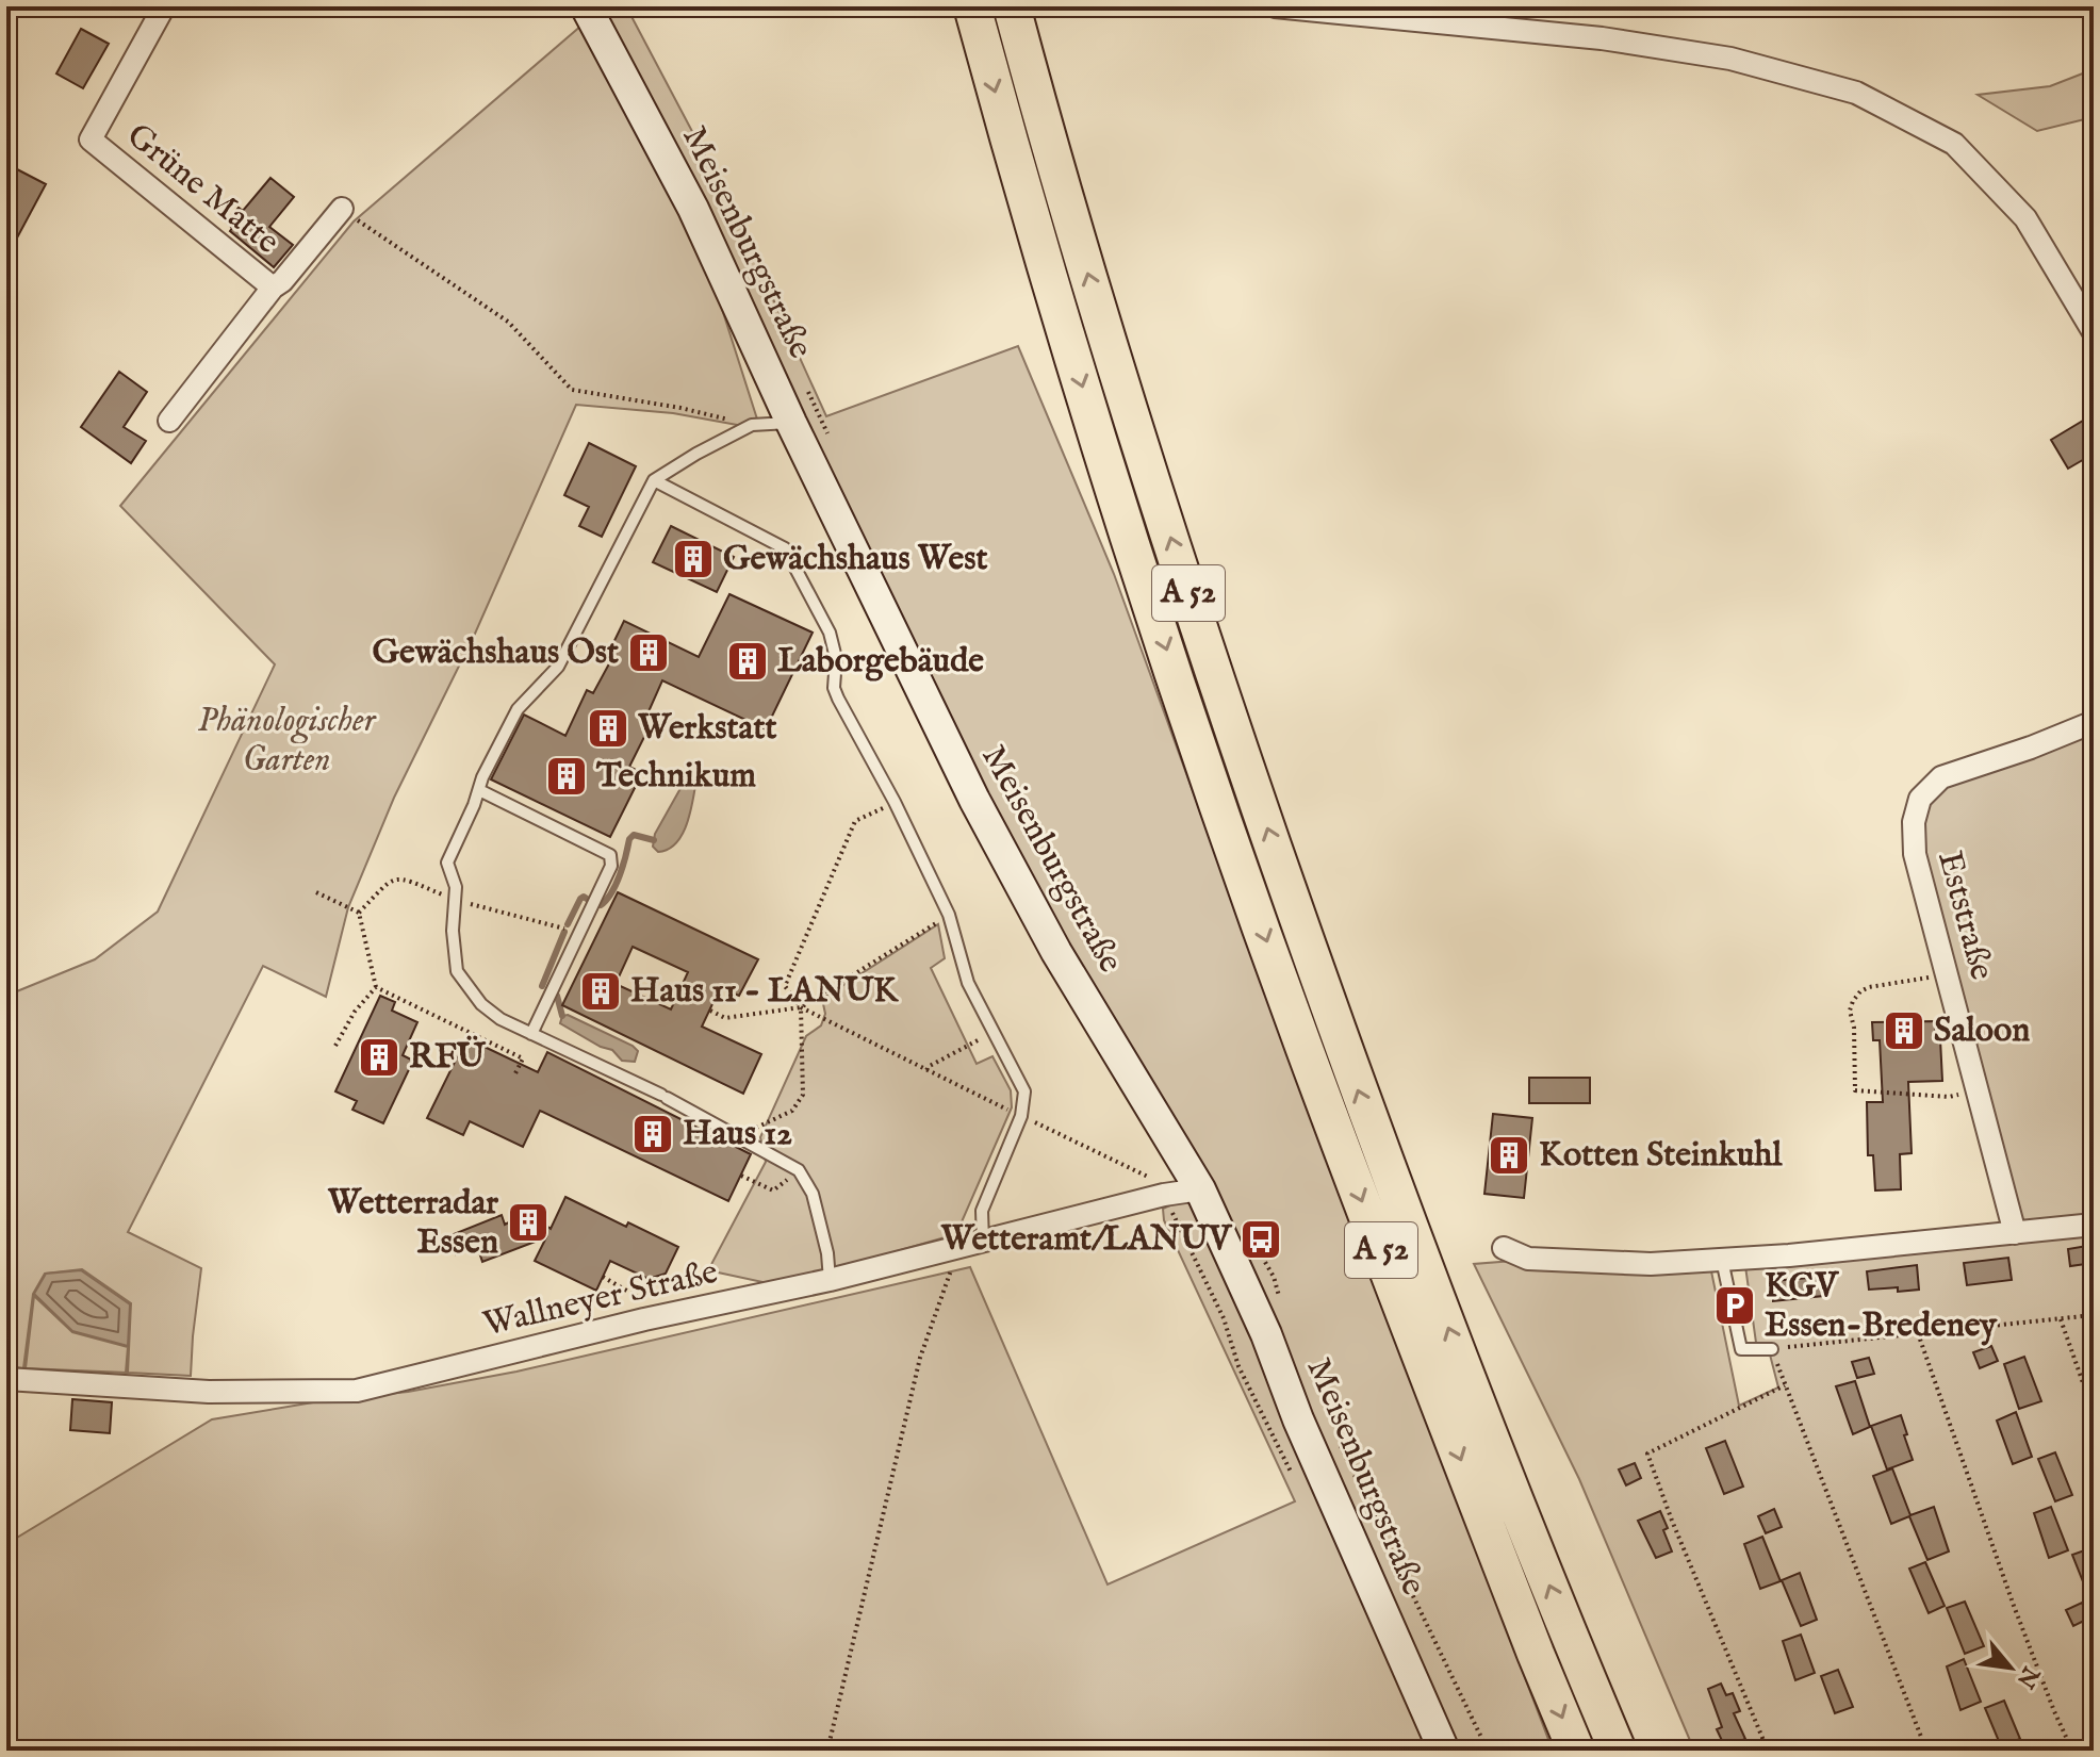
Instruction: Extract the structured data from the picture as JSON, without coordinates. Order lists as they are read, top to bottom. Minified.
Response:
{"streets":{"highway":["A 52"],"main road":["Meisenburgstraße"],"street":["Grüne Matte","Eststraße","Wallneyer Straße"]},"crossings":[["Meisenburgstraße","Wallneyer Straße"]],"parks":["Phänologischer Garten"],"places":{"building":["Gewächshaus West","Gewächshaus Ost","Laborgebäude","Werkstatt","Technikum","Haus 11 - LANUK","Saloon","RFÜ","Haus 12","Kotten Steinkuhl","Wetterradar Essen"],"bus stop":["Wetteramt/LANUV"],"parking":["KGV Essen-Bredeney"]},"north":"bottom right"}
